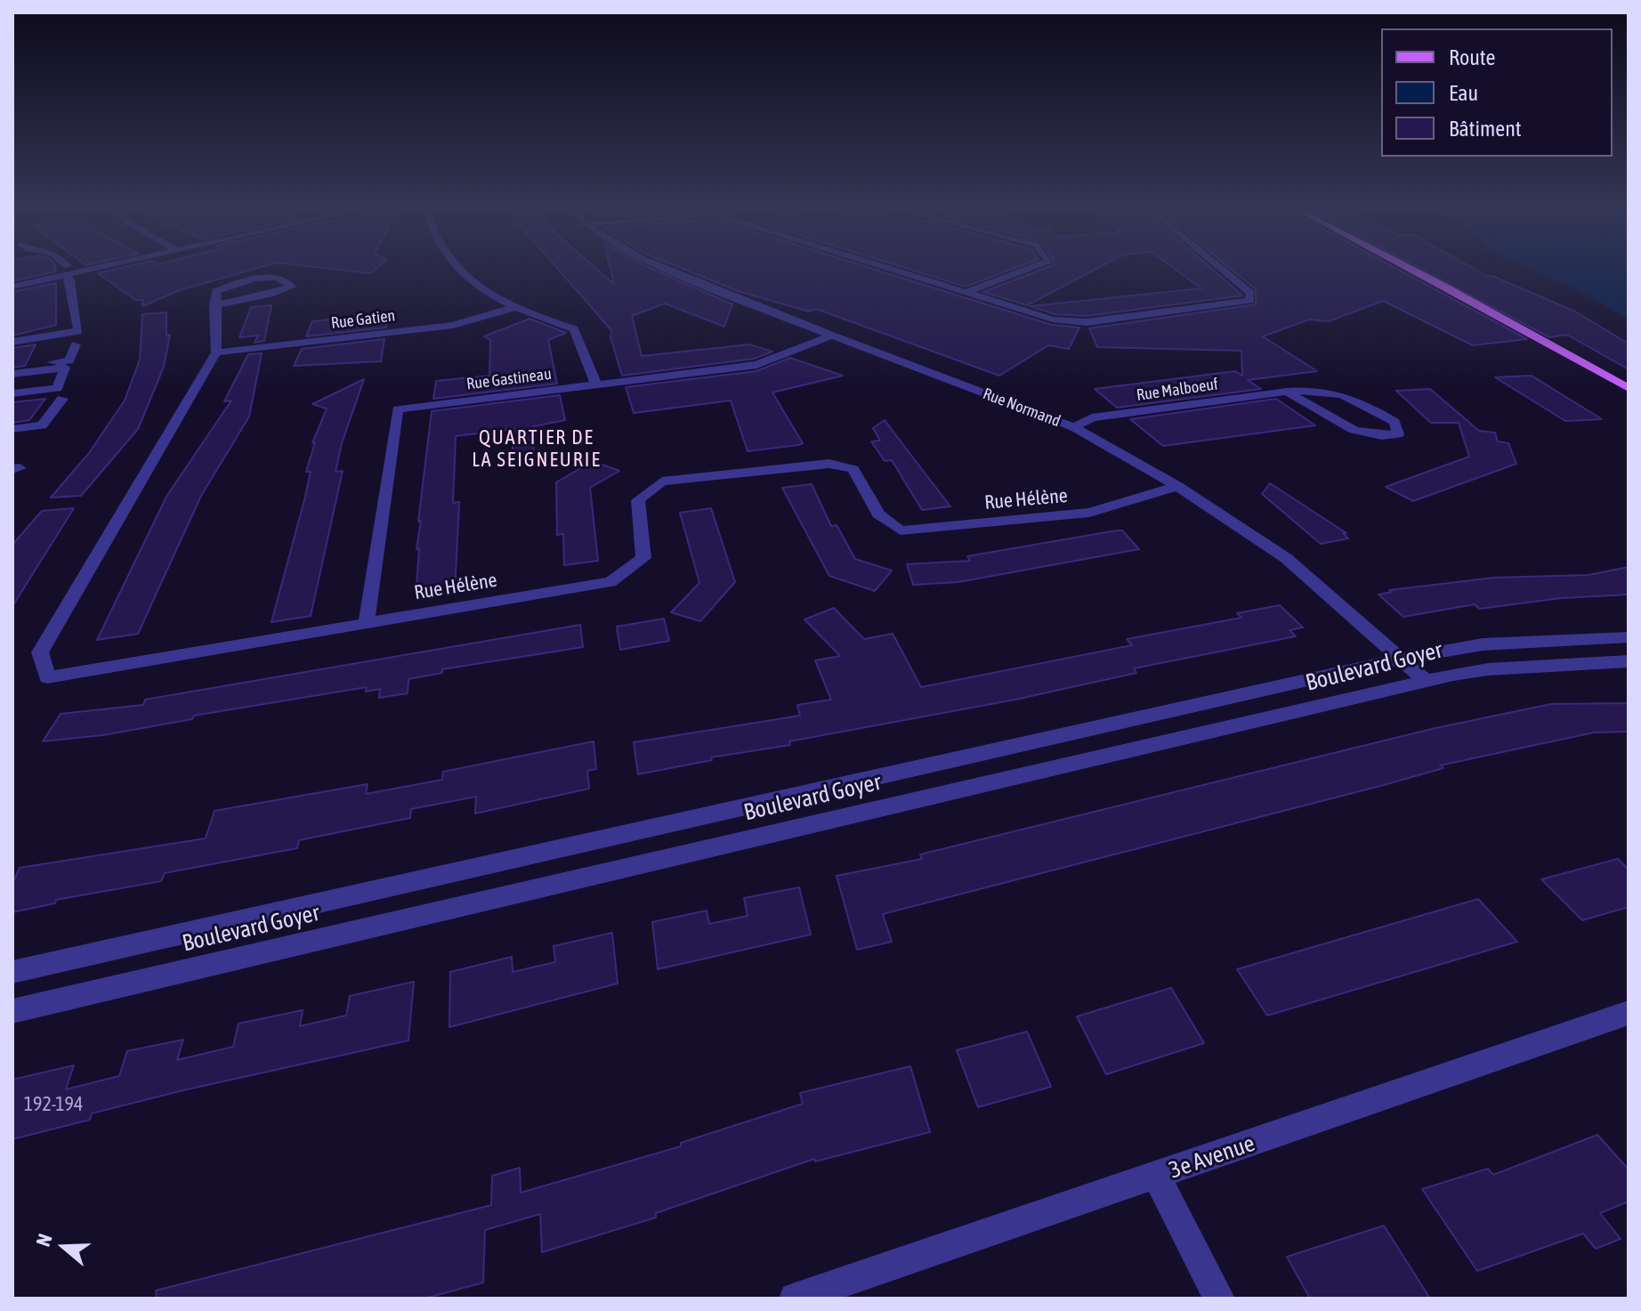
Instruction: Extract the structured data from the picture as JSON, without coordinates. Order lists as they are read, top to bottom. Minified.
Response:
{"streets":{"street":["Rue Gatien","Rue Gastineau","Rue Malboeuf","Rue Normand","Rue Hélène","Boulevard Goyer","3e Avenue"]},"crossings":[["Rue Gatien","Rue Hélène"],["Rue Gastineau","Rue Normand"],["Rue Gastineau","Rue Hélène"],["Rue Malboeuf","Rue Normand"],["Rue Normand","Rue Hélène"],["Rue Normand","Boulevard Goyer"]],"districts":["QUARTIER DE LA SEIGNEURIE"],"house_numbers":["192-194"],"legend":["Route","Eau","Bâtiment"],"north":"left"}
